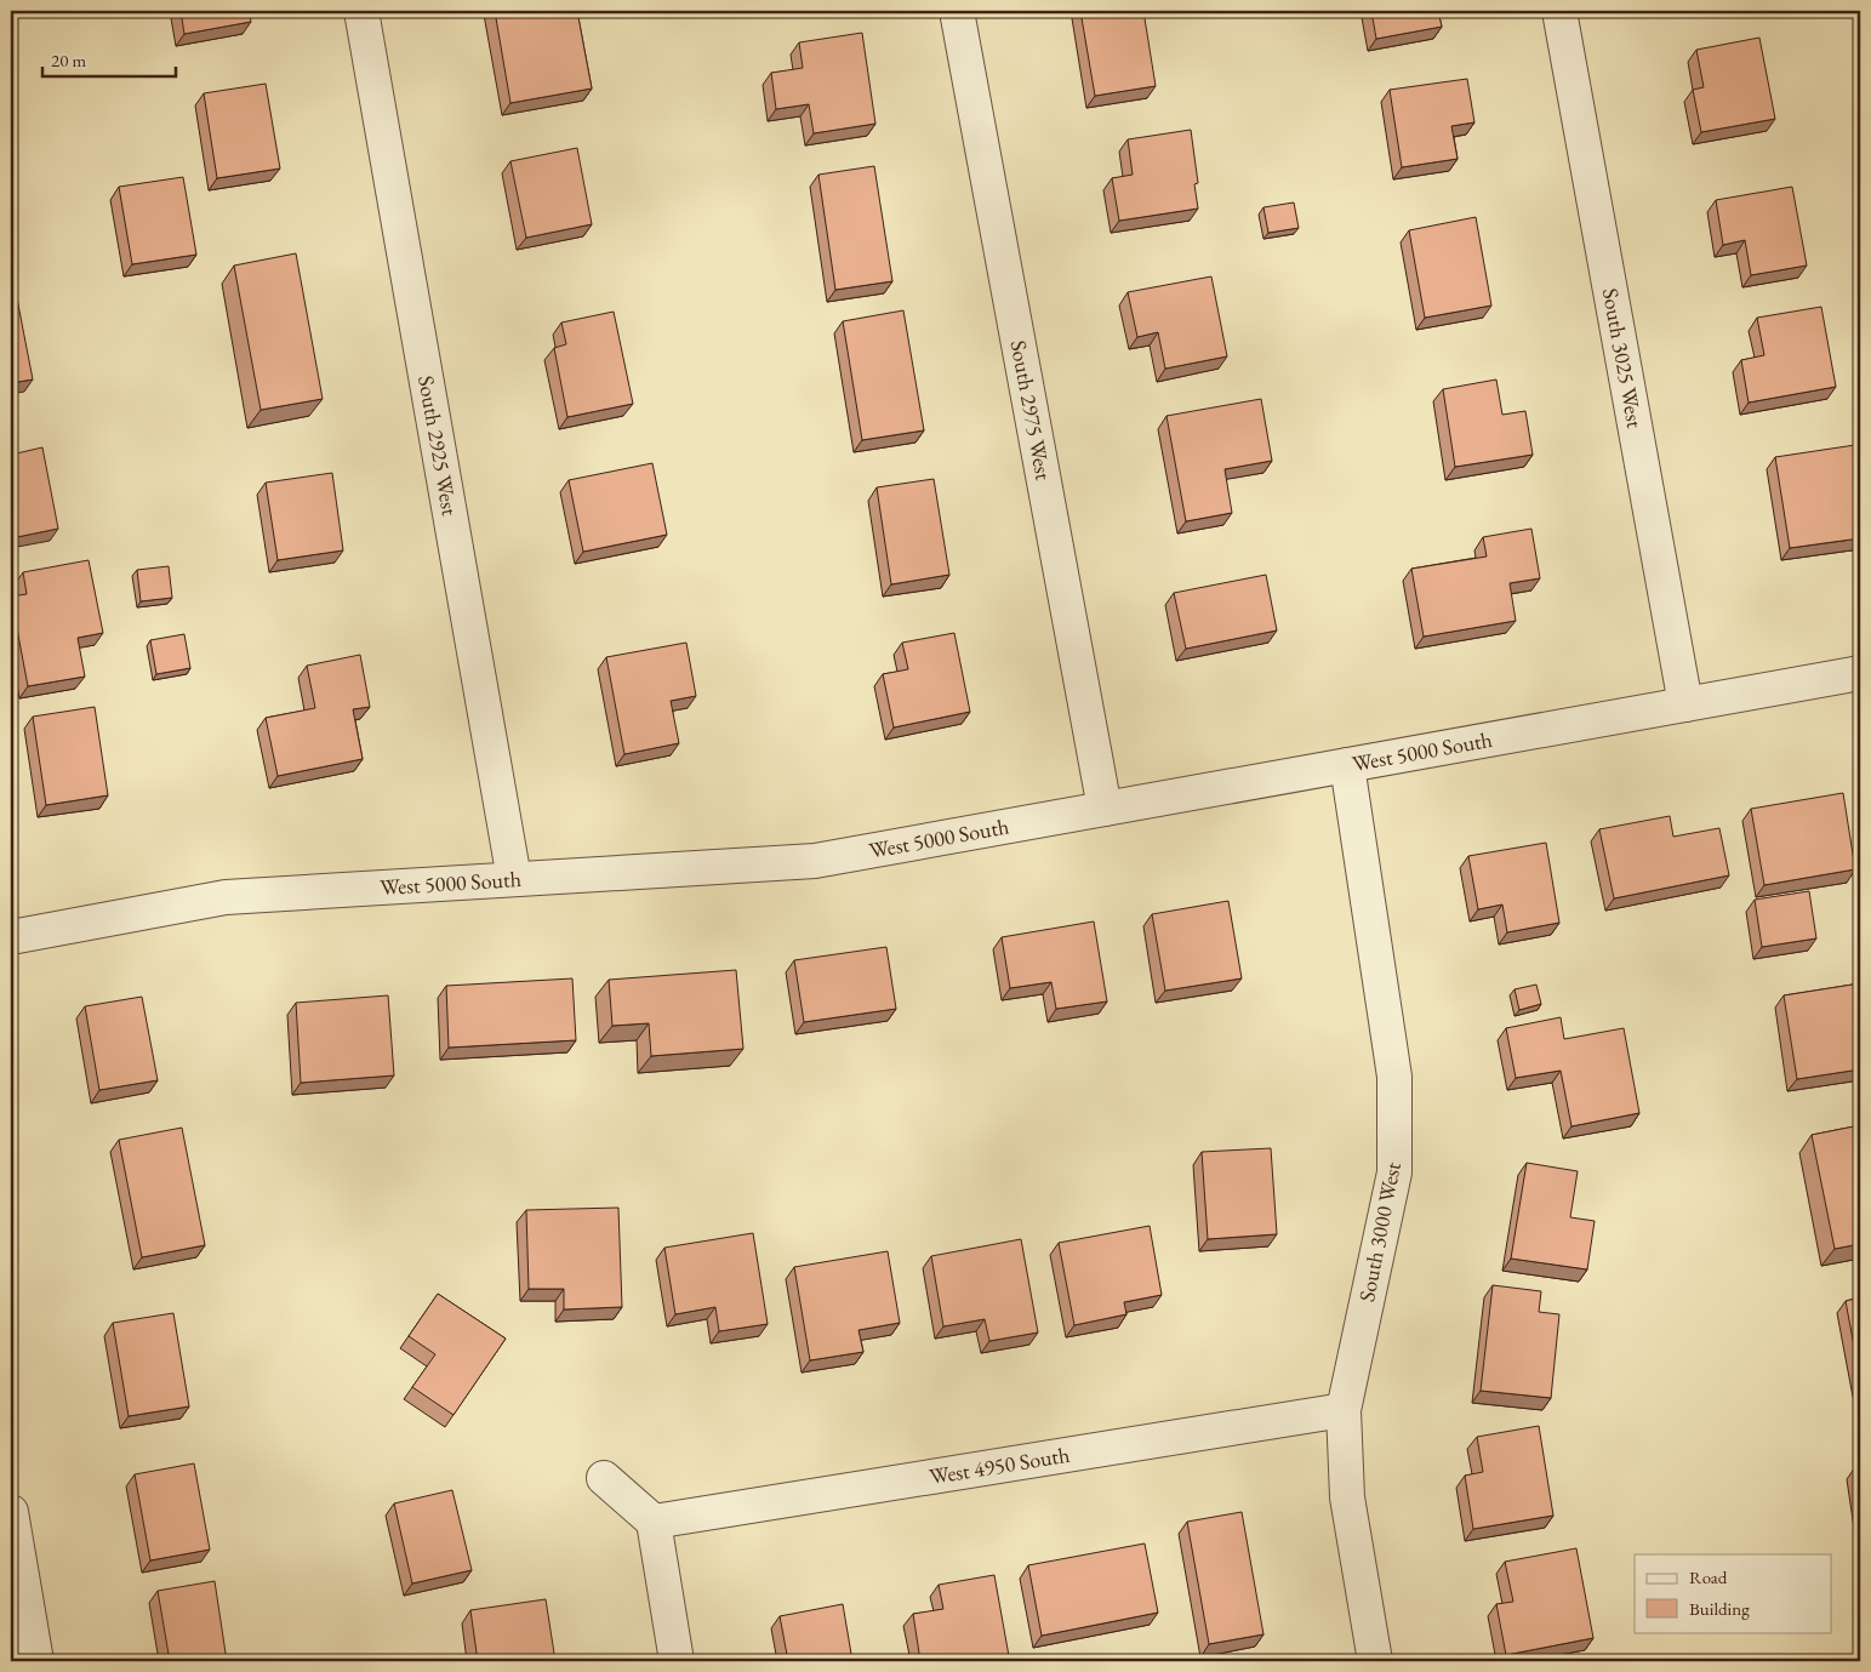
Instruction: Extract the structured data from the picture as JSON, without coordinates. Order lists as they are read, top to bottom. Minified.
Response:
{"streets":{"street":["South 3025 West","South 2975 West","South 2925 West","West 5000 South","South 3000 West","West 4950 South"]},"crossings":[["South 3025 West","West 5000 South"],["South 2975 West","West 5000 South"],["South 2925 West","West 5000 South"],["West 5000 South","South 3000 West"],["South 3000 West","West 4950 South"]],"legend":["Road","Building"],"scale_bar":"20 m"}
